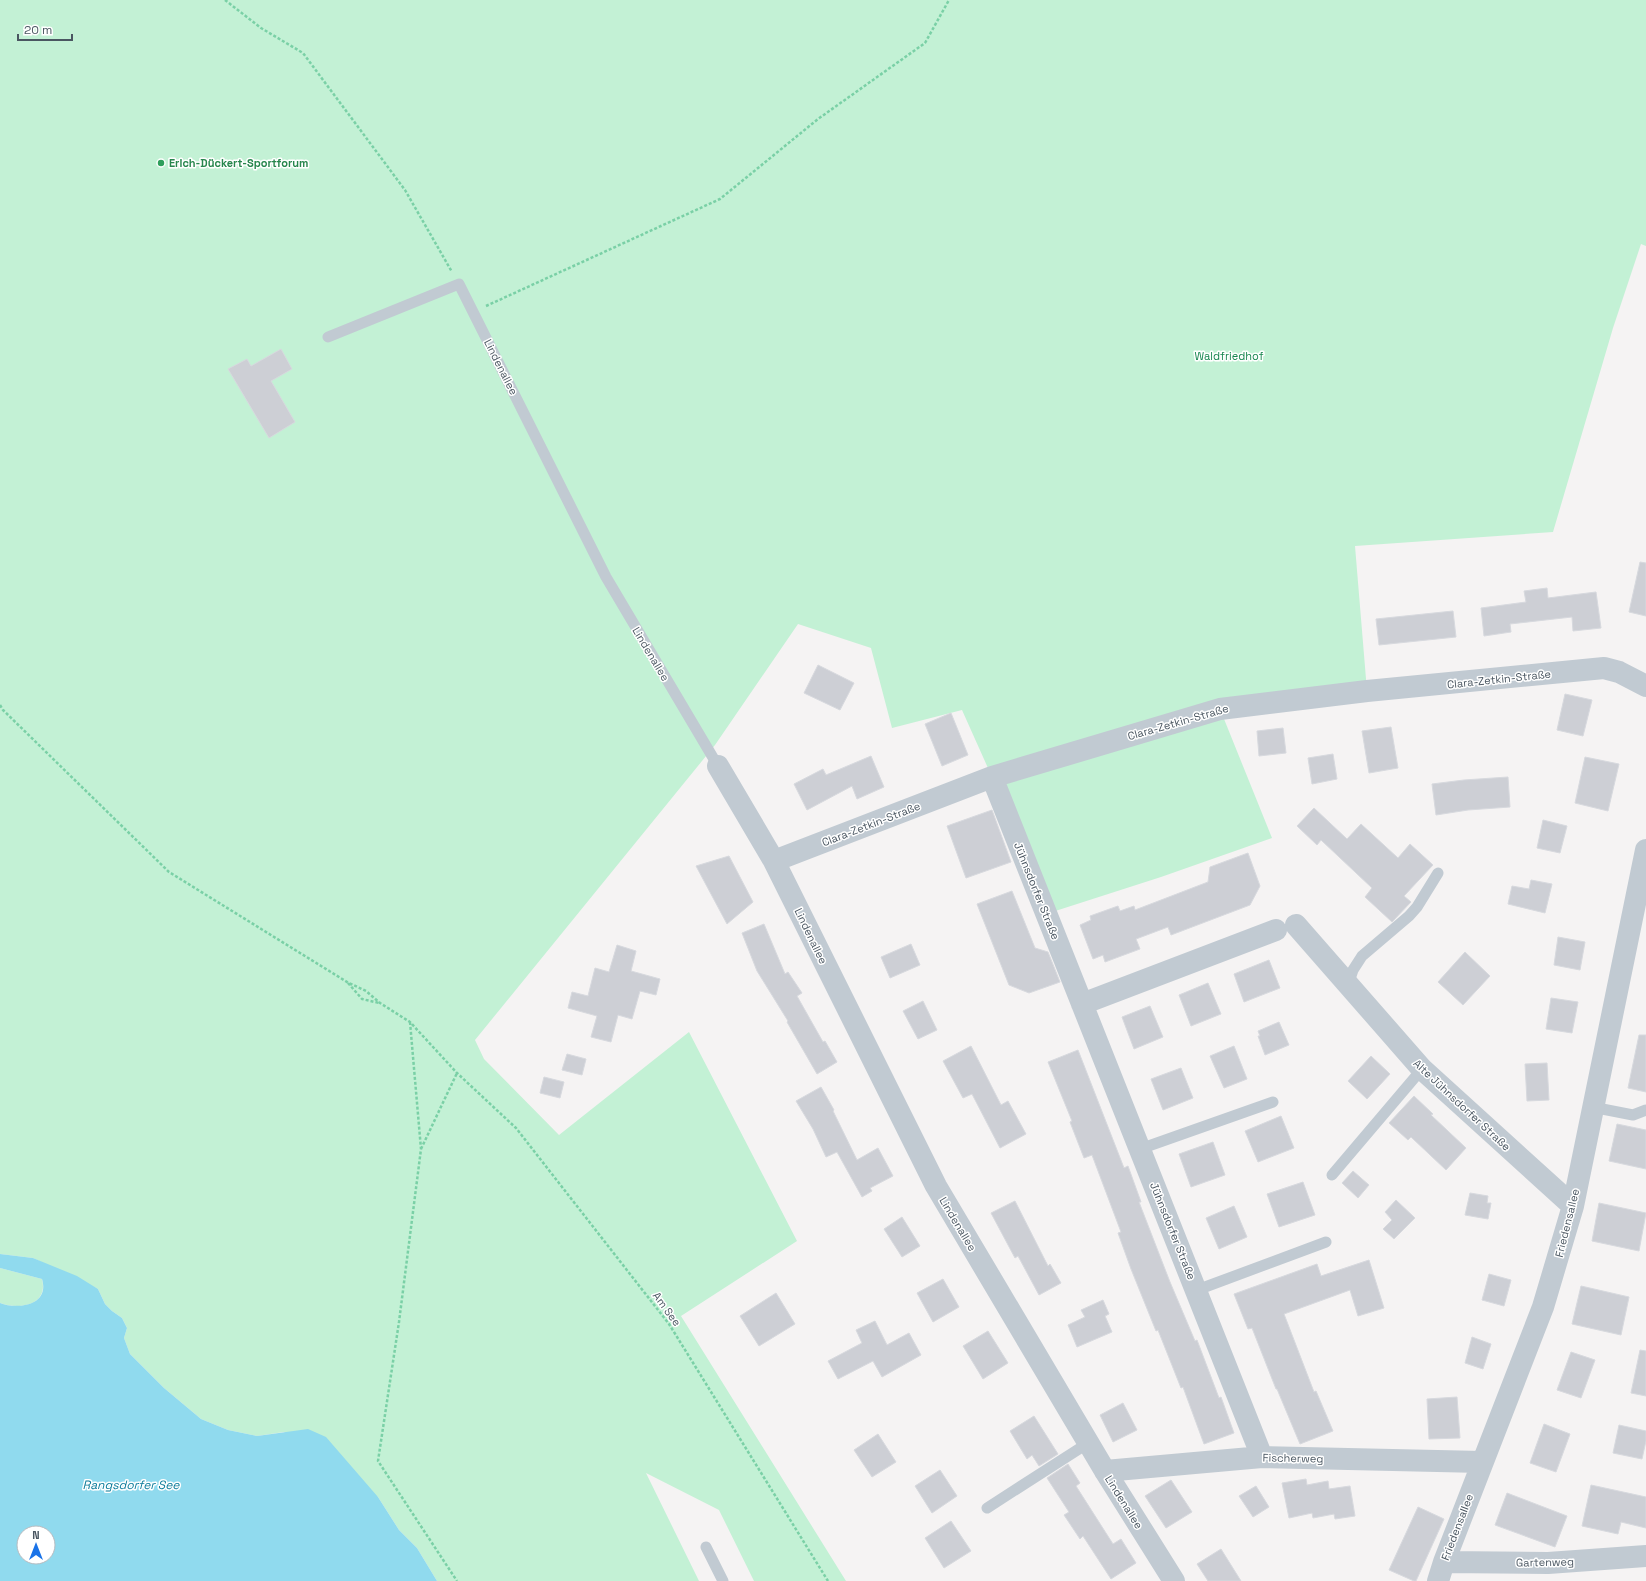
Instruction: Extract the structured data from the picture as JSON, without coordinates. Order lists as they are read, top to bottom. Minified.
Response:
{"streets":{"street":["Lindenallee","Clara-Zetkin-Straße","Jühnsdorfer Straße","Alte Jühnsdorfer Straße","Friedensallee","Fischerweg","Gartenweg"],"path":["Am See"]},"crossings":[["Lindenallee","Clara-Zetkin-Straße"],["Lindenallee","Fischerweg"],["Clara-Zetkin-Straße","Jühnsdorfer Straße"],["Jühnsdorfer Straße","Alte Jühnsdorfer Straße"],["Jühnsdorfer Straße","Fischerweg"],["Alte Jühnsdorfer Straße","Friedensallee"],["Friedensallee","Fischerweg"],["Friedensallee","Gartenweg"]],"water":["Rangsdorfer See"],"parks":["Waldfriedhof"],"places":["Erich-Dückert-Sportforum"],"scale_bar":"20 m","north":"top"}
